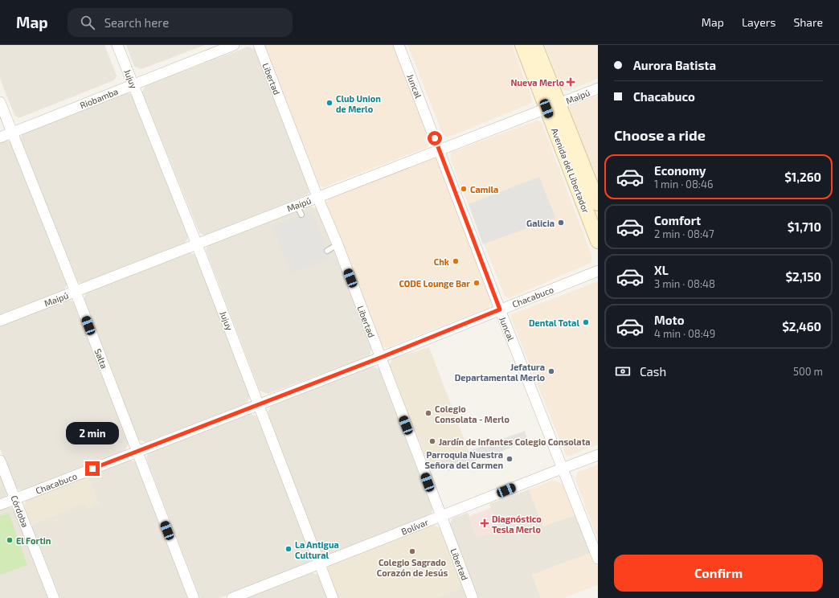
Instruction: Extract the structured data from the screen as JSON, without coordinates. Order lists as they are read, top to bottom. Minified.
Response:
{"streets":{"main road":["Avenida del Libertador"],"street":["Jujuy","Libertad","Juncal","Maipú","Riobamba","Chacabuco","Salta","Córdoba","Bolívar"]},"crossings":[["Jujuy","Maipú"],["Jujuy","Riobamba"],["Jujuy","Chacabuco"],["Jujuy","Bolívar"],["Libertad","Maipú"],["Libertad","Chacabuco"],["Libertad","Bolívar"],["Juncal","Maipú"],["Juncal","Chacabuco"],["Juncal","Bolívar"],["Maipú","Avenida del Libertador"],["Maipú","Salta"],["Riobamba","Salta"],["Chacabuco","Salta"],["Chacabuco","Córdoba"]],"places":{"health":["Nueva Merlo","Diagnóstico Tesla Merlo"],"other":["Club Union de Merlo","Camila","Galicia","Chk","CODE Lounge Bar","Dental Total","Jefatura Departamental Merlo","Colegio Consolata - Merlo","Jardín de Infantes Colegio Consolata","Parroquia Nuestra Señora del Carmen","El Fortin","La Antigua Cultural","Colegio Sagrado Corazón de Jesús"]},"page":{"header":"Map","search":"Search here","nav":["Map","Layers","Share"],"banner":["Aurora Batista","Chacabuco"],"heading":"Choose a ride","list":[{"name":"Economy","note":"1 min · 08:46","value":"$1,260"},{"name":"Comfort","note":"2 min · 08:47","value":"$1,710"},{"name":"XL","note":"3 min · 08:48","value":"$2,150"},{"name":"Moto","note":"4 min · 08:49","value":"$2,460"}],"pay":["Cash","500 m"],"bubble":"2 min","buttons":"Confirm"}}
